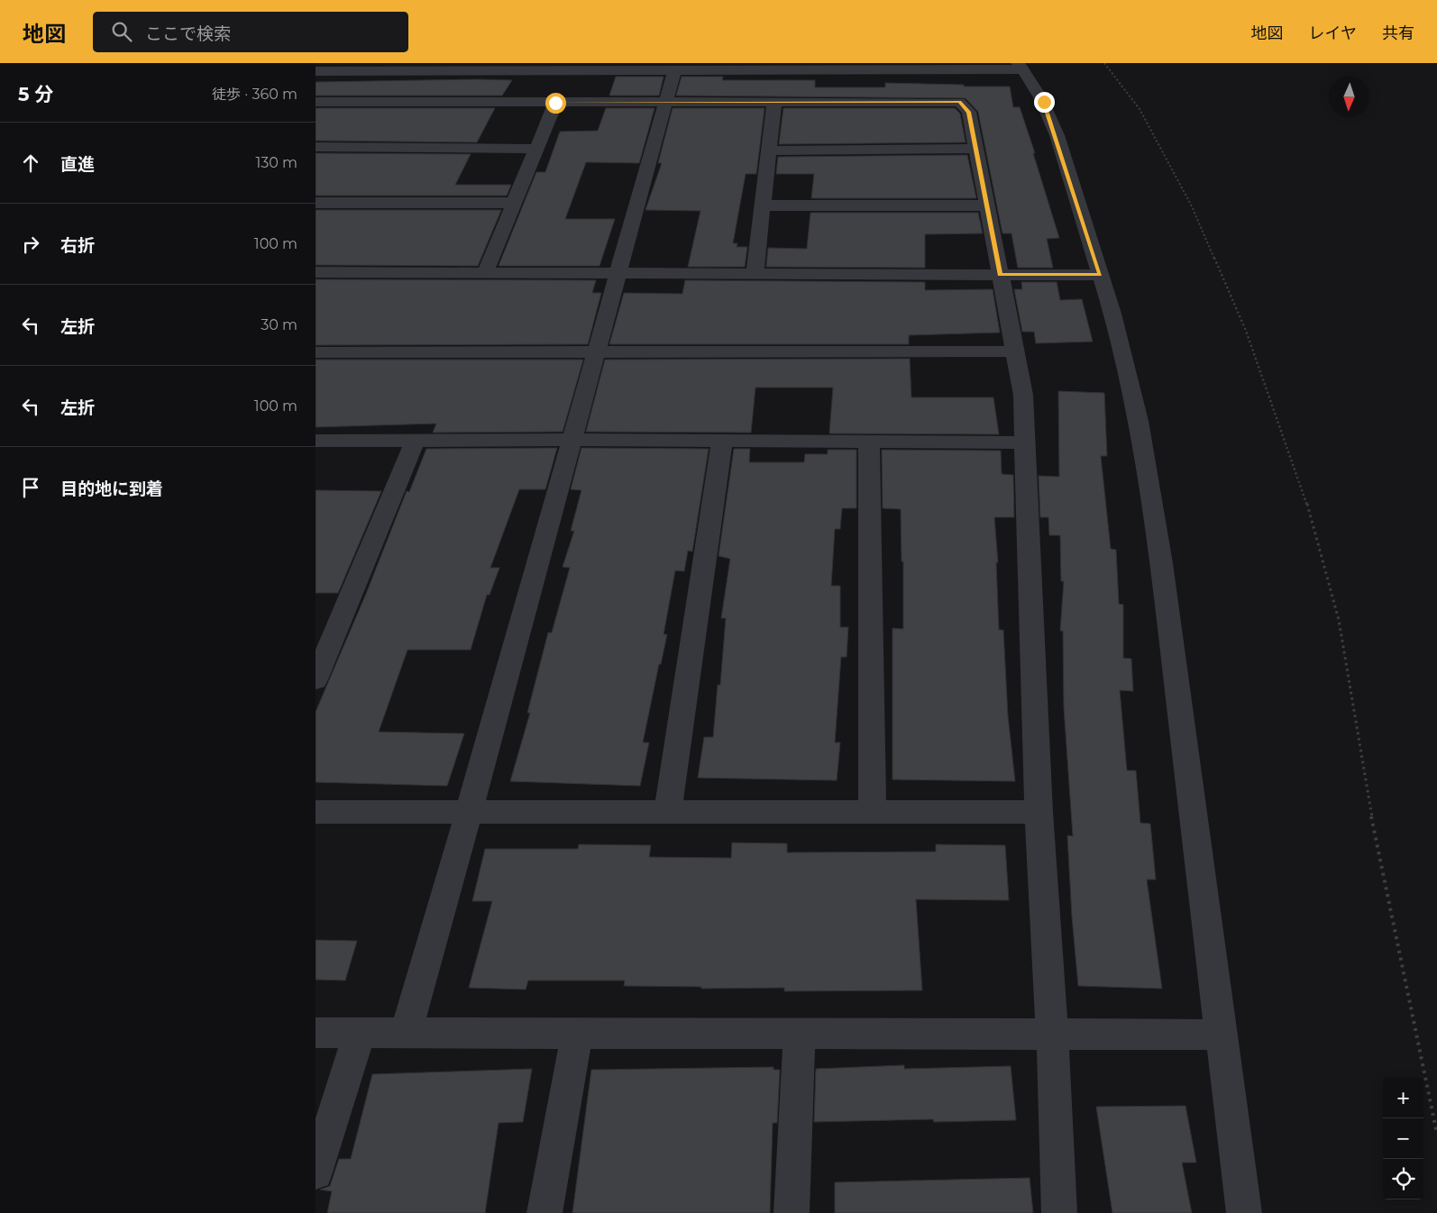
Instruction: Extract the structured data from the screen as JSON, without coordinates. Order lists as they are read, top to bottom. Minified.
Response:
{"north":"bottom","page":{"header":"地図","search":"ここで検索","nav":["地図","レイヤ","共有"],"heading":["5 分","徒歩 · 360 m"],"list":[["直進","130 m"],["右折","100 m"],["左折","30 m"],["左折","100 m"],"目的地に到着"],"map_buttons":["+","−"]}}
